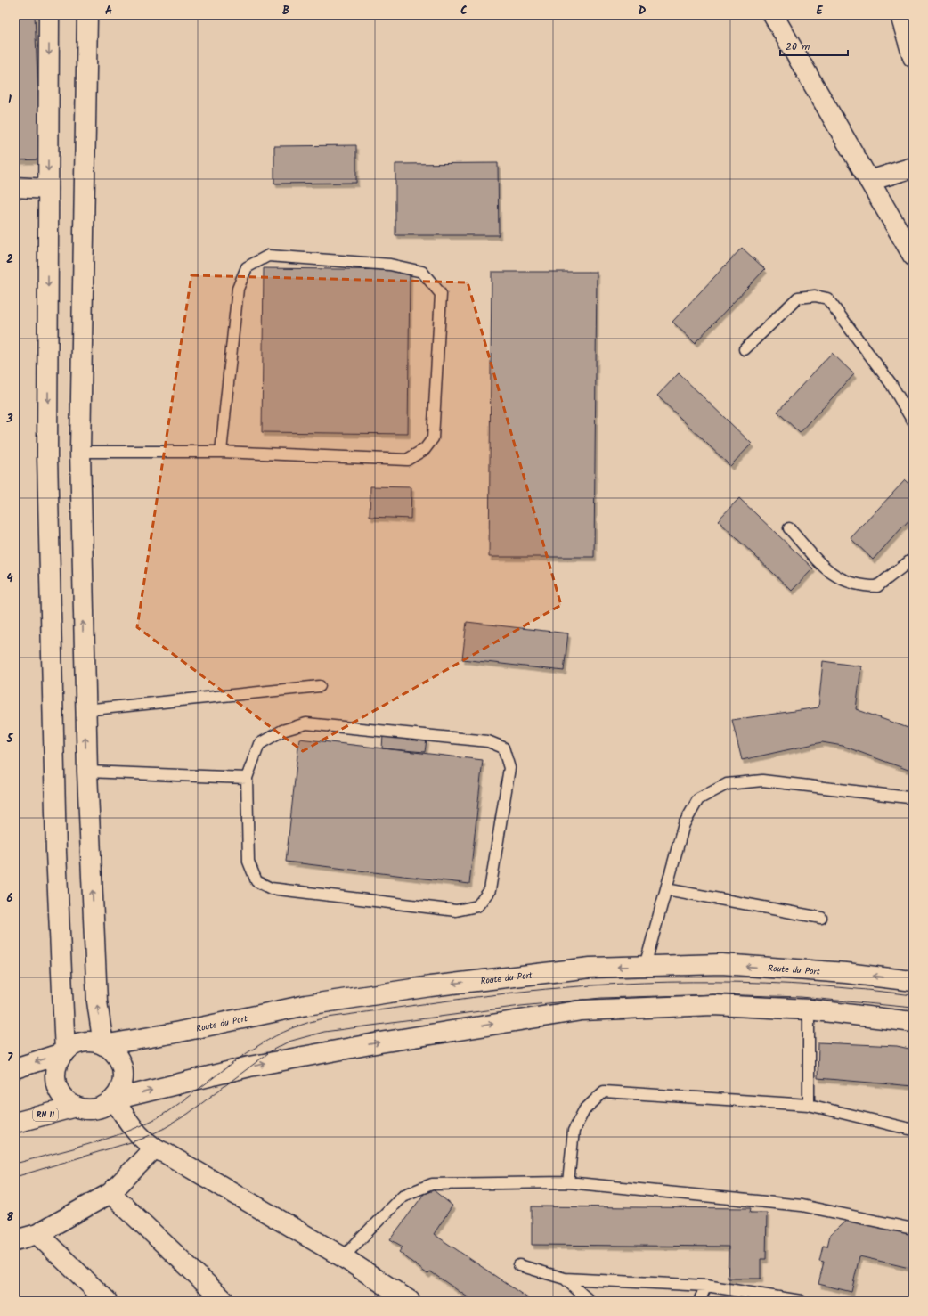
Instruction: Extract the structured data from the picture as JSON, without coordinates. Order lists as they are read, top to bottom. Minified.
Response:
{"streets":{"main road":["Route du Port","RN 11"]},"crossings":[["Route du Port","RN 11"]],"scale_bar":"20 m","grid":{"columns":["A","B","C","D","E"],"rows":["1","2","3","4","5","6","7","8"]}}
